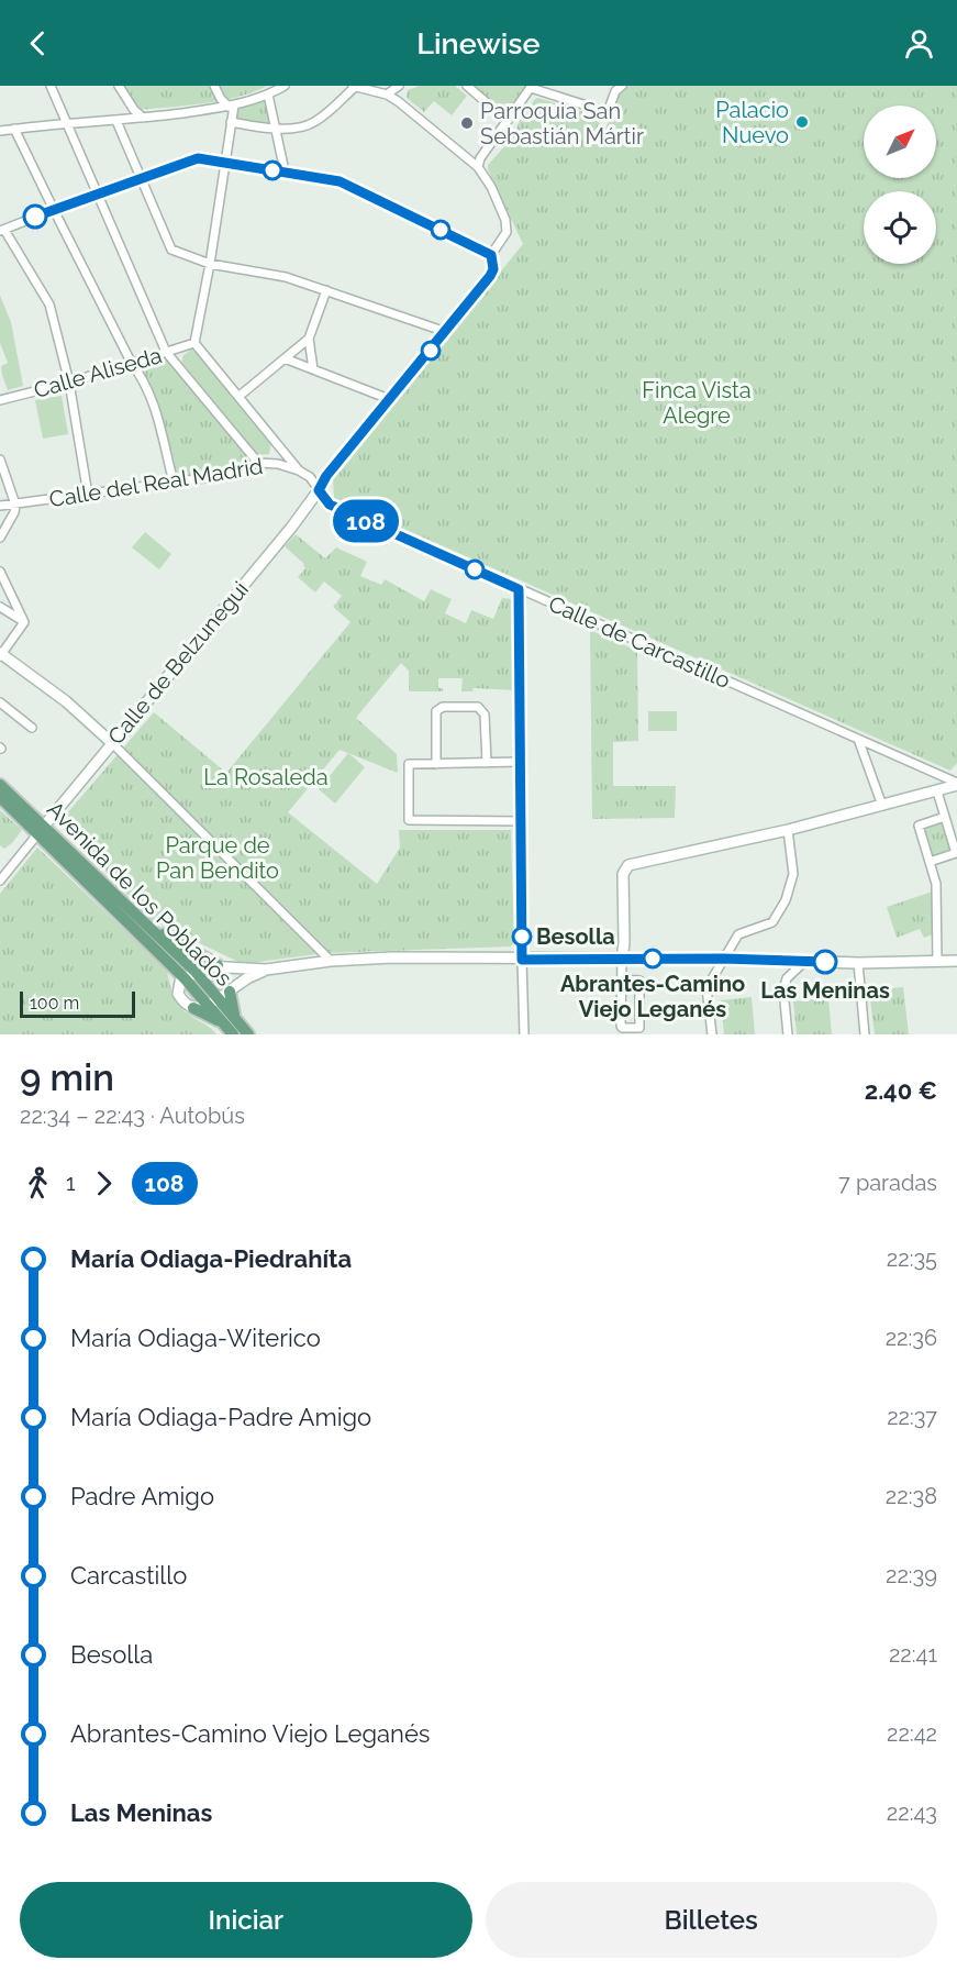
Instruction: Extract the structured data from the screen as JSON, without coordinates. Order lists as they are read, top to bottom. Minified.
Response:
{"streets":{"main road":["Avenida de los Poblados"],"street":["Calle Aliseda","Calle del Real Madrid","Calle de Carcastillo","Calle de Belzunegui"]},"crossings":[["Calle del Real Madrid","Calle de Carcastillo"],["Calle de Carcastillo","Calle de Belzunegui"],["Calle de Belzunegui","Avenida de los Poblados"]],"parks":["Finca Vista Alegre","La Rosaleda","Parque de Pan Bendito"],"places":["Palacio Nuevo","Parroquia San Sebastián Mártir","Besolla","Abrantes-Camino Viejo Leganés","Las Meninas"],"lines":["bus line 108"],"scale_bar":"100 m","north":"top right","page":{"header":"Linewise","on_map":"108","scale":"100 m","heading":["9 min","22:34 – 22:43 · Autobús","2.40 €"],"legs":["1","108","7 paradas"],"list":[{"name":"María Odiaga-Piedrahíta","value":"22:35"},{"name":"María Odiaga-Witerico","value":"22:36"},{"name":"María Odiaga-Padre Amigo","value":"22:37"},{"name":"Padre Amigo","value":"22:38"},{"name":"Carcastillo","value":"22:39"},{"name":"Besolla","value":"22:41"},{"name":"Abrantes-Camino Viejo Leganés","value":"22:42"},{"name":"Las Meninas","value":"22:43"}],"buttons":["Iniciar","Billetes"]}}
